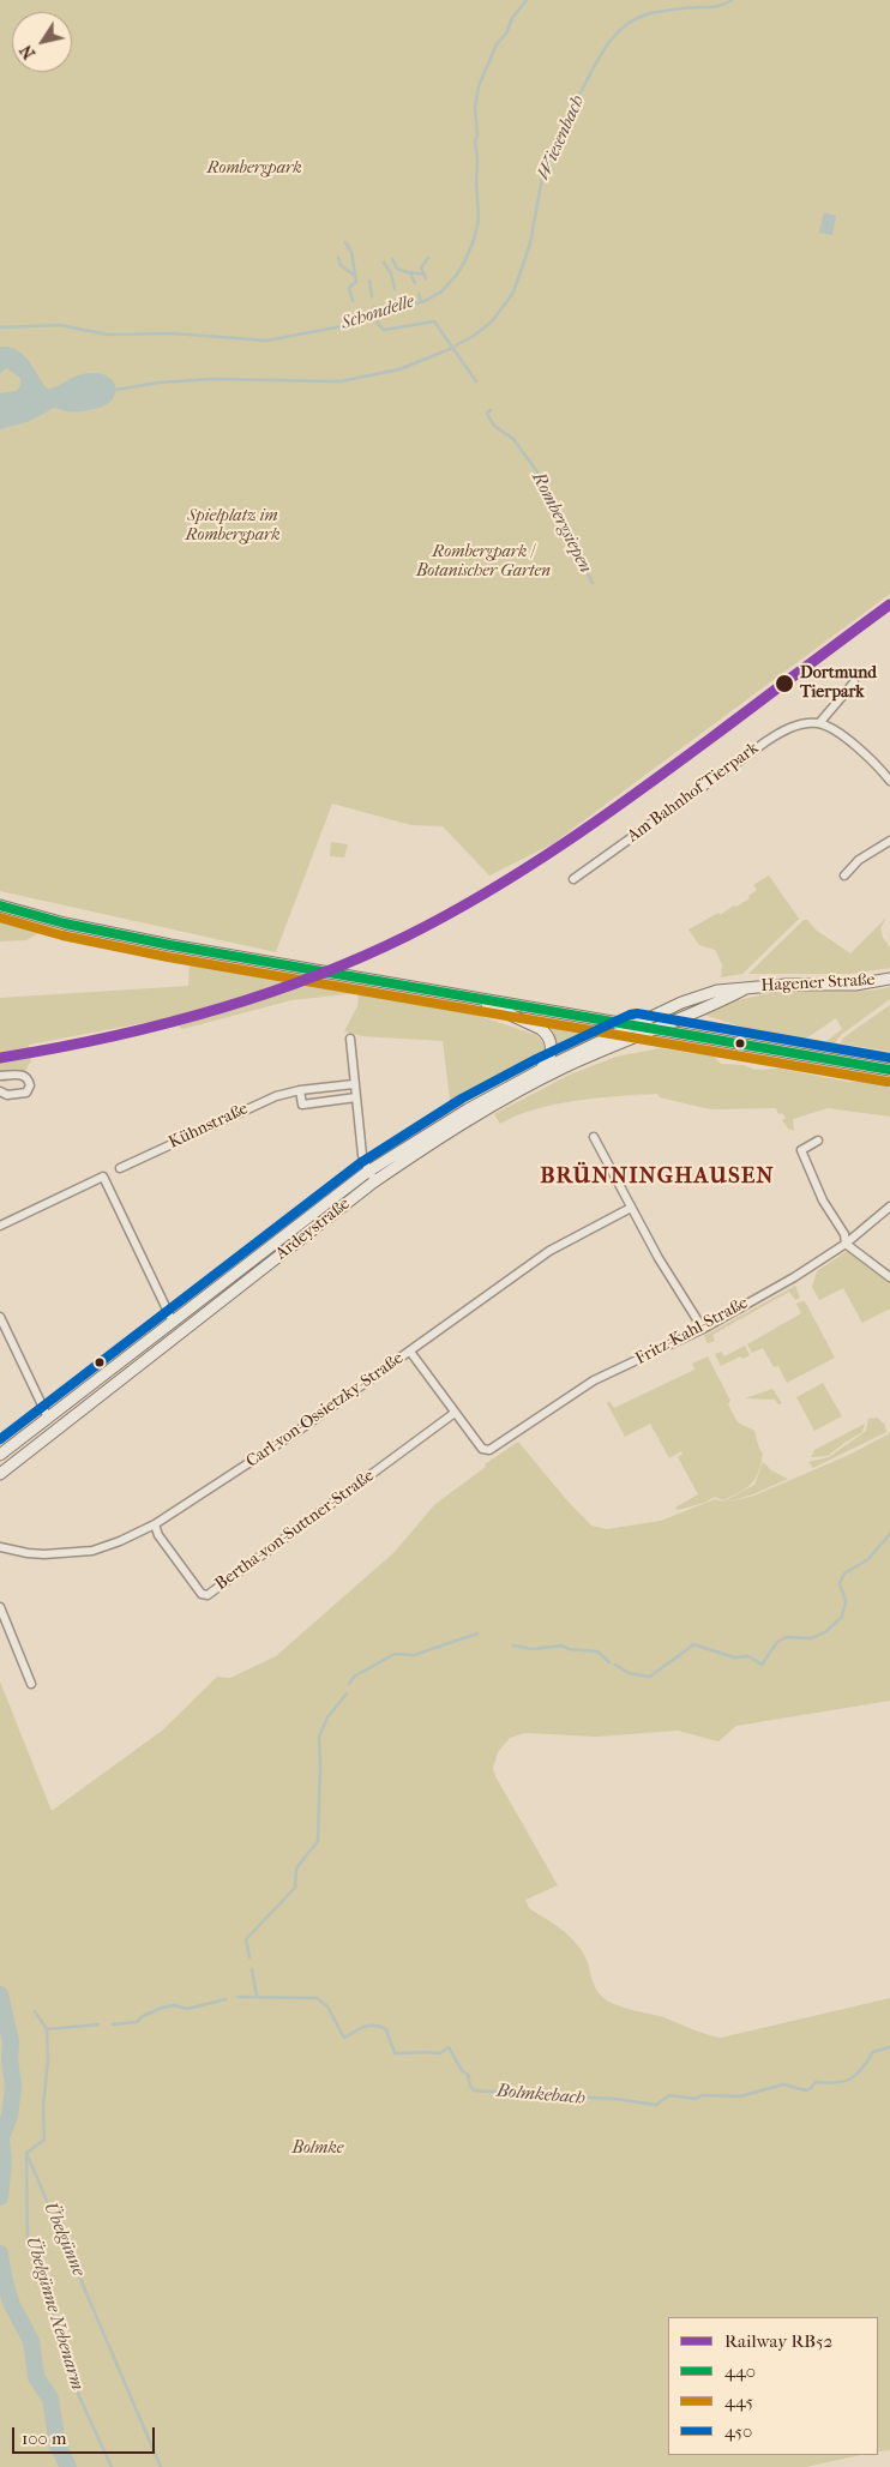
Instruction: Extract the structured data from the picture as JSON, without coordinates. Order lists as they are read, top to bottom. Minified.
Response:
{"streets":{"main road":["Hagener Straße","Ardeystraße"],"street":["Am Bahnhof Tierpark","Kühnstraße","Fritz-Kahl-Straße","Carl-von-Ossietzky-Straße","Bertha-von-Suttner-Straße"]},"crossings":[["Hagener Straße","Ardeystraße"],["Fritz-Kahl-Straße","Bertha-von-Suttner-Straße"],["Carl-von-Ossietzky-Straße","Bertha-von-Suttner-Straße"]],"districts":["BRÜNNINGHAUSEN"],"water":["Wiesenbach","Schondelle","Rombergsiepen","Bolmkebach","Übelgünne","Übelgünne Nebenarm"],"parks":["Rombergpark","Spielplatz im Rombergpark","Rombergpark / Botanischer Garten","Bolmke"],"places":["Dortmund Tierpark"],"lines":["rail line RB52","transit line 440","transit line 445","transit line 450"],"legend":["Railway RB52","440","445","450"],"scale_bar":"100 m","north":"bottom left"}
